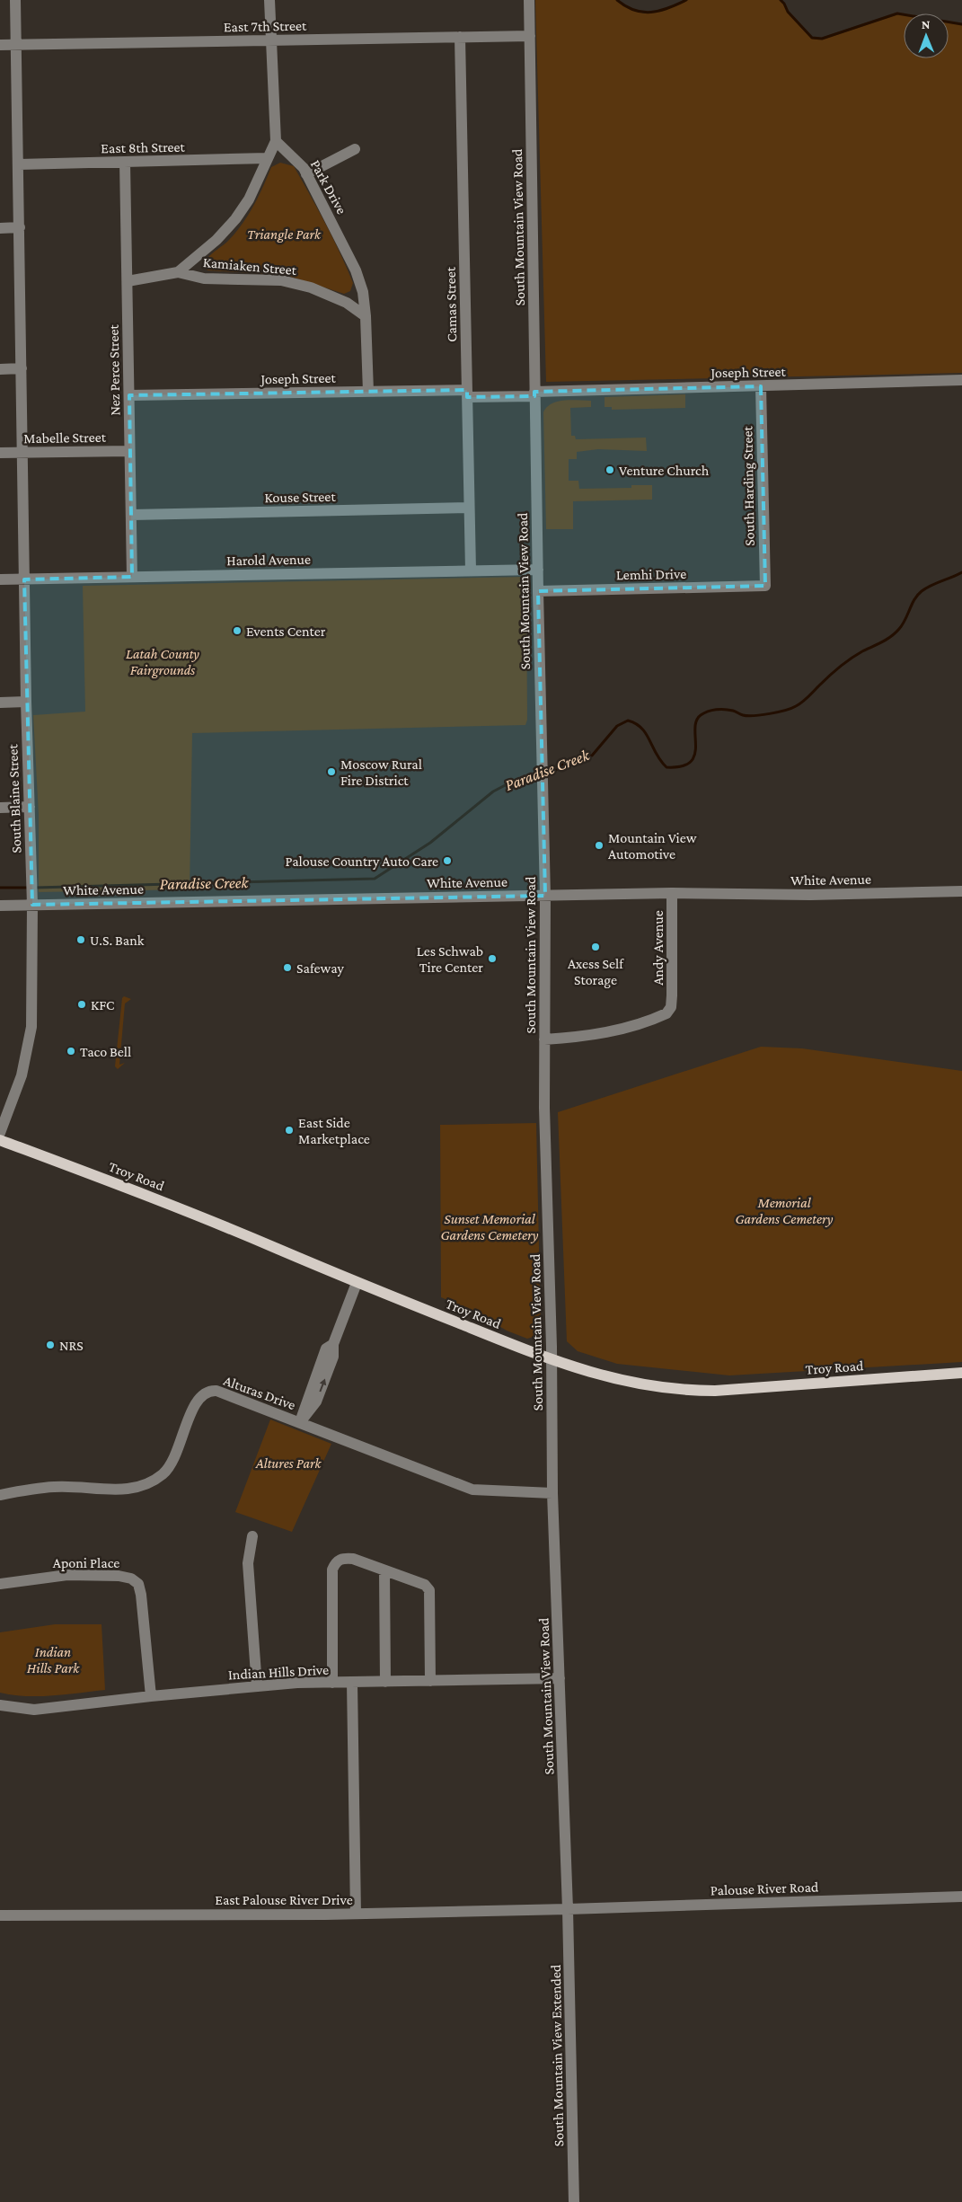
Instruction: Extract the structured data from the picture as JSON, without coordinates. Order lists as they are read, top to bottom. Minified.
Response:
{"streets":{"main road":["Troy Road"],"street":["East 7th Street","East 8th Street","Park Drive","South Mountain View Road","Kamiaken Street","Camas Street","Nez Perce Street","Joseph Street","Mabelle Street","South Harding Street","Kouse Street","Harold Avenue","Lemhi Drive","South Blaine Street","White Avenue","Andy Avenue","Alturas Drive","Aponi Place","Indian Hills Drive","Palouse River Road","East Palouse River Drive","South Mountain View Extended"]},"crossings":[["East 7th Street","South Mountain View Road"],["East 7th Street","Camas Street"],["East 7th Street","South Blaine Street"],["East 8th Street","Kamiaken Street"],["East 8th Street","Nez Perce Street"],["East 8th Street","South Blaine Street"],["Park Drive","Kamiaken Street"],["Park Drive","Joseph Street"],["South Mountain View Road","Joseph Street"],["South Mountain View Road","Harold Avenue"],["South Mountain View Road","Lemhi Drive"],["South Mountain View Road","White Avenue"],["South Mountain View Road","Andy Avenue"],["South Mountain View Road","Troy Road"],["South Mountain View Road","Alturas Drive"],["South Mountain View Road","Indian Hills Drive"],["South Mountain View Road","Palouse River Road"],["South Mountain View Road","East Palouse River Drive"],["South Mountain View Road","South Mountain View Extended"],["Kamiaken Street","Nez Perce Street"],["Camas Street","Joseph Street"],["Camas Street","Kouse Street"],["Camas Street","Harold Avenue"],["Nez Perce Street","Joseph Street"],["Nez Perce Street","Mabelle Street"],["Nez Perce Street","Kouse Street"],["Nez Perce Street","Harold Avenue"],["Joseph Street","South Harding Street"],["Mabelle Street","South Blaine Street"],["South Harding Street","Lemhi Drive"],["Harold Avenue","South Blaine Street"],["South Blaine Street","White Avenue"],["White Avenue","Andy Avenue"],["Aponi Place","Indian Hills Drive"],["Palouse River Road","East Palouse River Drive"],["Palouse River Road","South Mountain View Extended"],["East Palouse River Drive","South Mountain View Extended"]],"water":["Paradise Creek"],"parks":["Triangle Park","Latah County Fairgrounds","Memorial Gardens Cemetery","Sunset Memorial Gardens Cemetery","Altures Park","Indian Hills Park"],"places":["Venture Church","Events Center","Moscow Rural Fire District","Mountain View Automotive","Palouse Country Auto Care","U.S. Bank","Axess Self Storage","Les Schwab Tire Center","Safeway","KFC","Taco Bell","East Side Marketplace","NRS"],"north":"top"}
